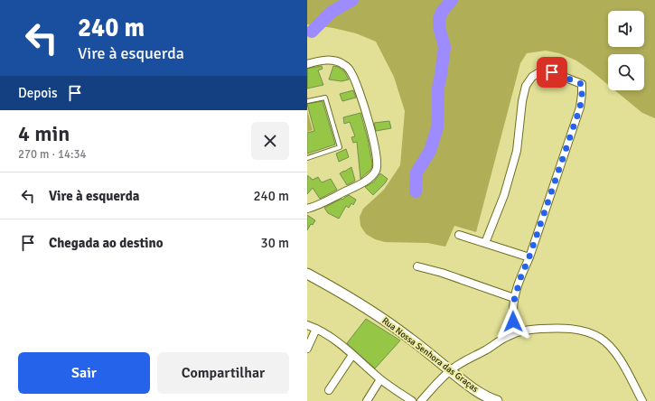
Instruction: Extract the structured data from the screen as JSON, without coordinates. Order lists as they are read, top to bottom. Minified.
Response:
{"streets":{"street":["Rua Nossa Senhora das Graças"]},"page":{"turn":["240 m","Vire à esquerda"],"then":"Depois","heading":["4 min","270 m · 14:34"],"list":[{"name":"Vire à esquerda","value":"240 m"},{"name":"Chegada ao destino","value":"30 m"}],"buttons":["Sair","Compartilhar"]}}
